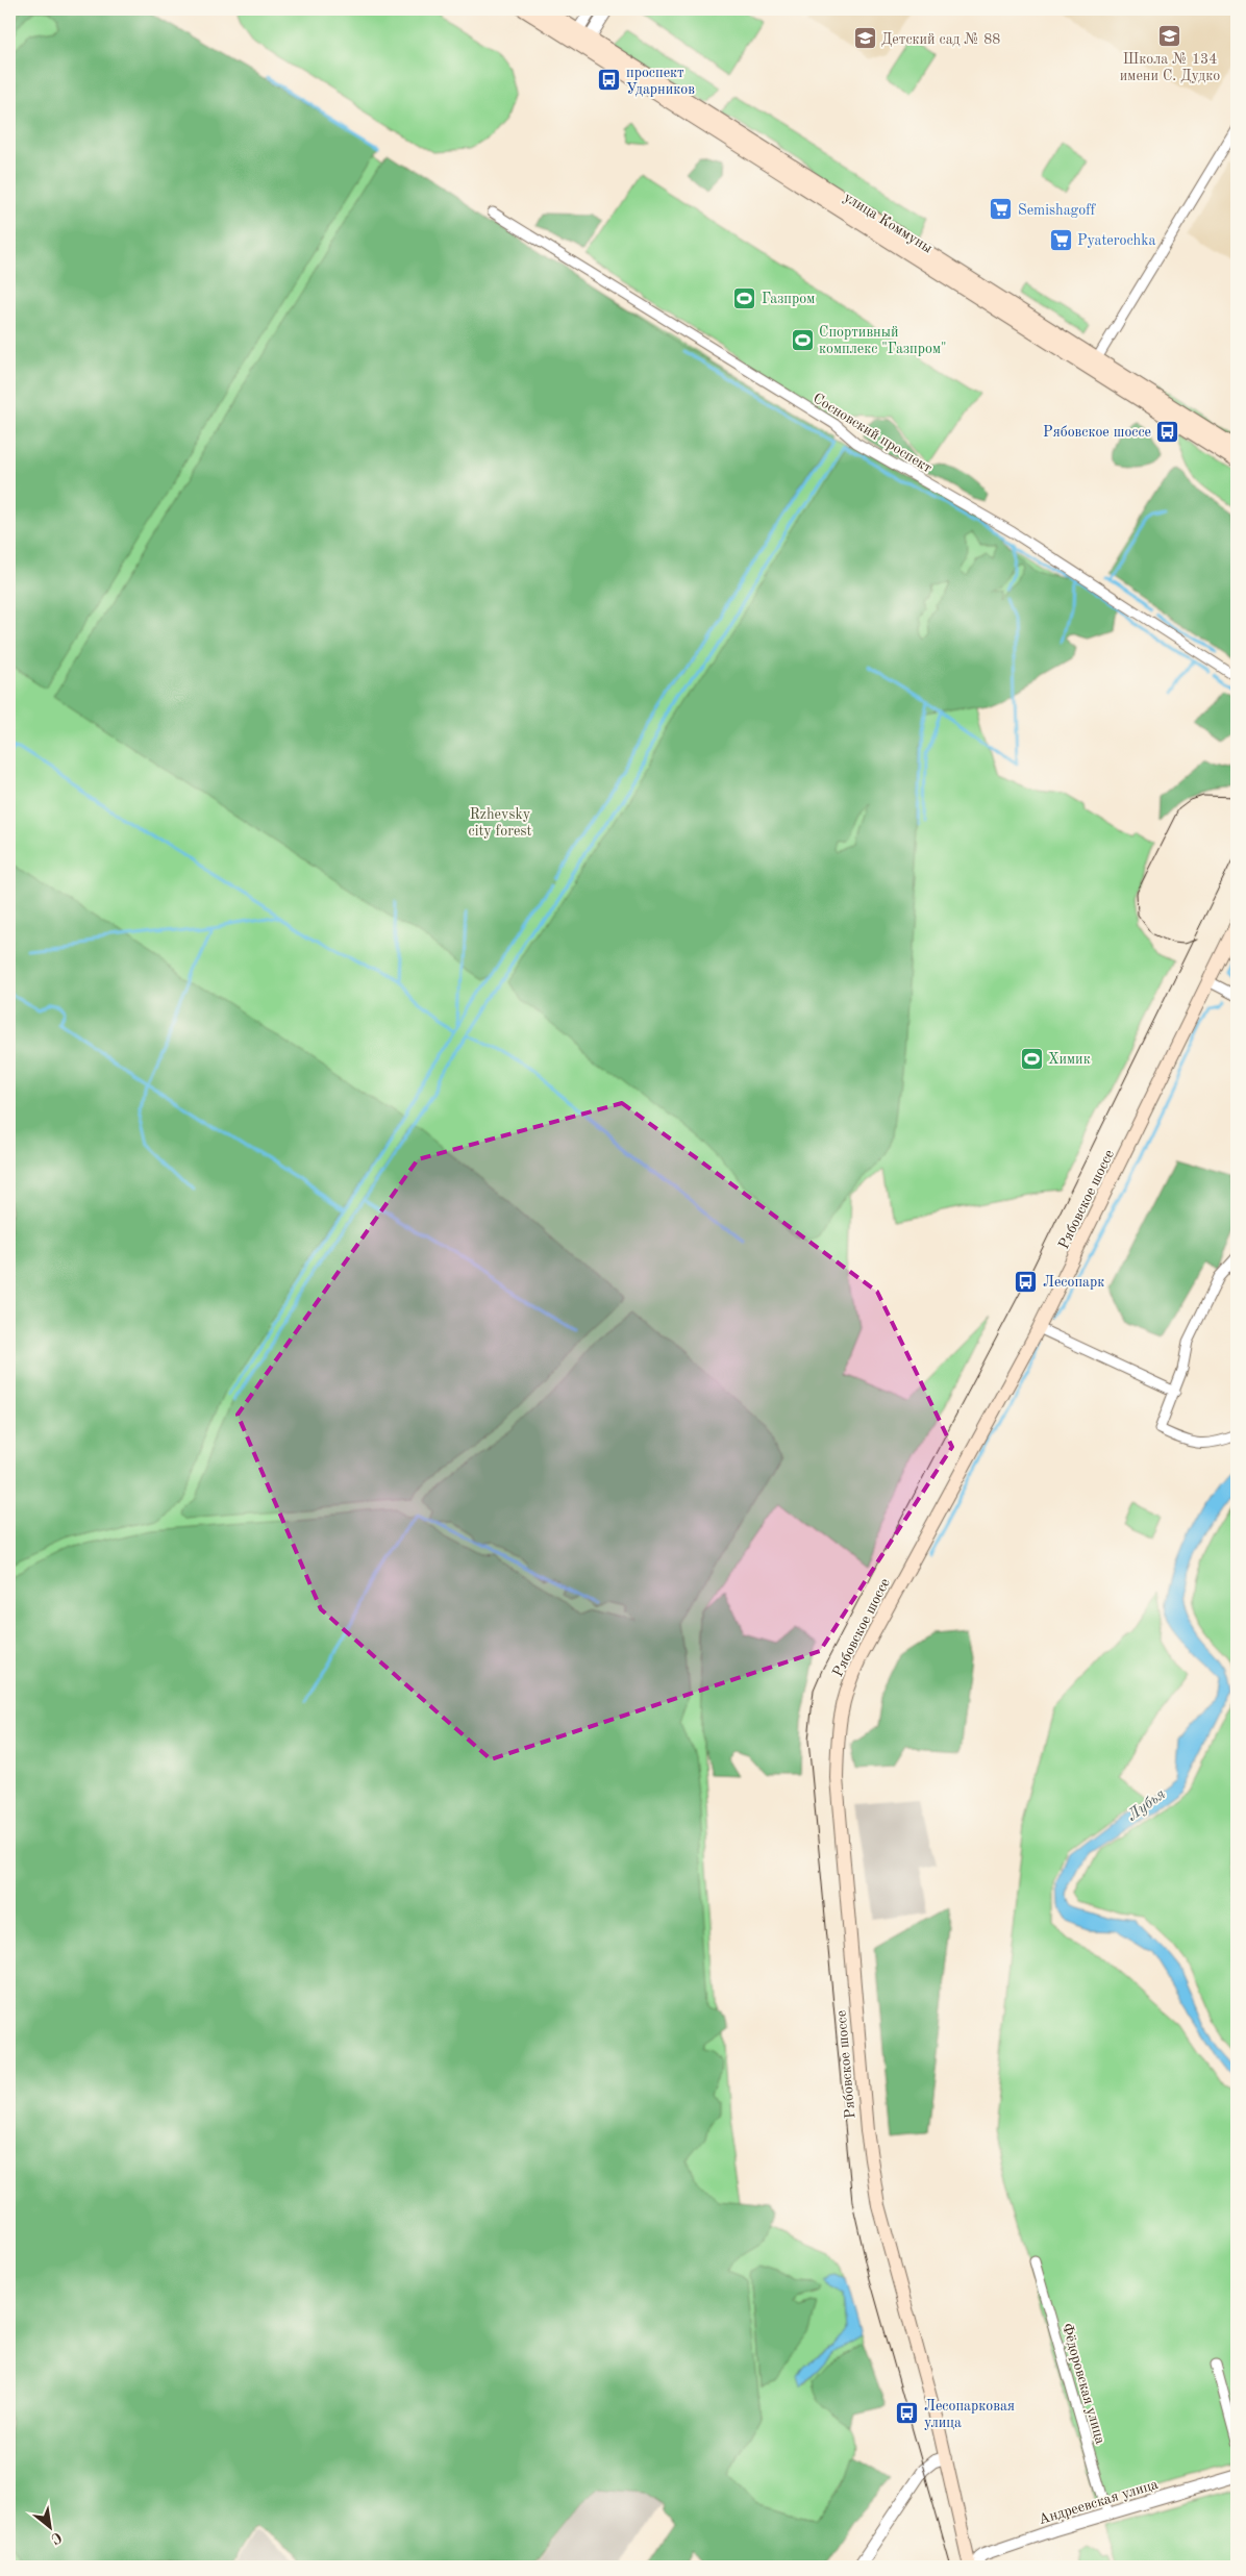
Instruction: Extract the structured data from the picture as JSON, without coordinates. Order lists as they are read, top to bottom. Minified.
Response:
{"streets":{"main road":["улица Коммуны","Рябовское шоссе"],"street":["Сосновский проспект","Фёдоровская улица","Андреевская улица"]},"crossings":[["Фёдоровская улица","Андреевская улица"]],"water":["Лубья"],"parks":["Rzhevsky city forest"],"places":{"school or university":["Школа № 134 имени С. Дудко","Детский сад № 88"],"bus stop":["проспект Ударников","Рябовское шоссе","Лесопарк","Лесопарковая улица"],"supermarket":["Semishagoff","Pyaterochka"],"sports":["Газпром","Cпортивный комплекс \"Газпром\"","Химик"]},"north":"bottom right"}
